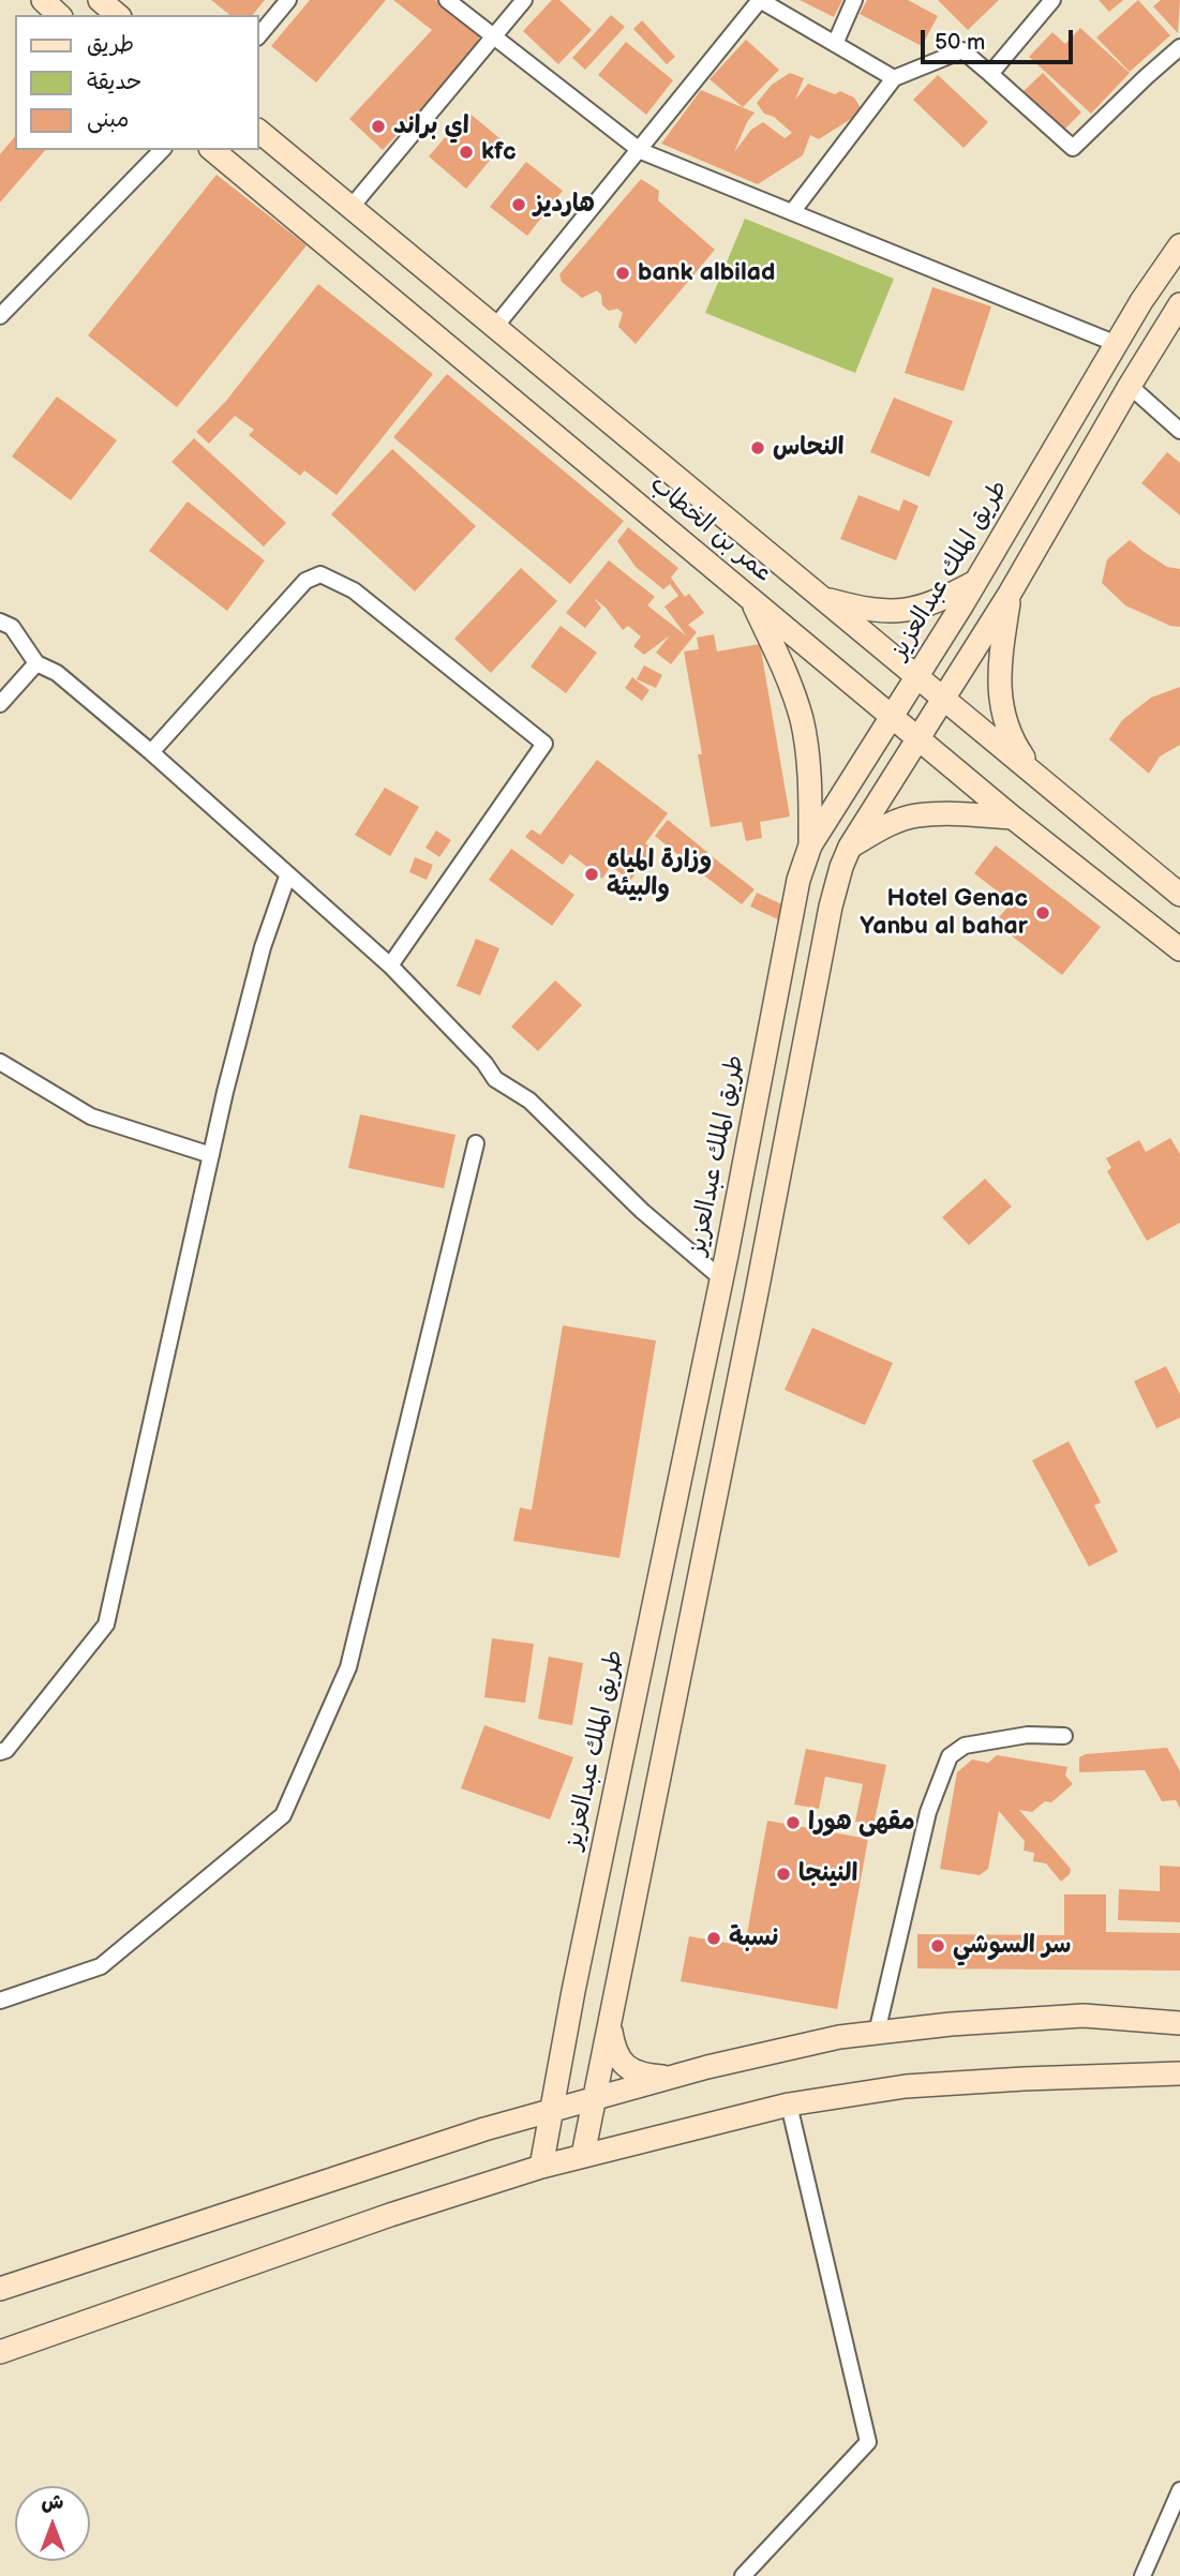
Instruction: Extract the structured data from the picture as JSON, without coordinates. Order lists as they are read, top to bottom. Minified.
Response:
{"streets":{"main road":["عمر بن الخطاب","طريق الملك عبدالعزيز"]},"crossings":[["عمر بن الخطاب","طريق الملك عبدالعزيز"]],"places":["اي براند","kfc","هارديز","bank albilad","النحاس","وزارة المياه والبيئة","Hotel Genac Yanbu al bahar","مقهى هورا","النينجا","نسبة","سر السوشي"],"legend":["طريق","حديقة","مبنى"],"scale_bar":"50 m","north":"top"}
